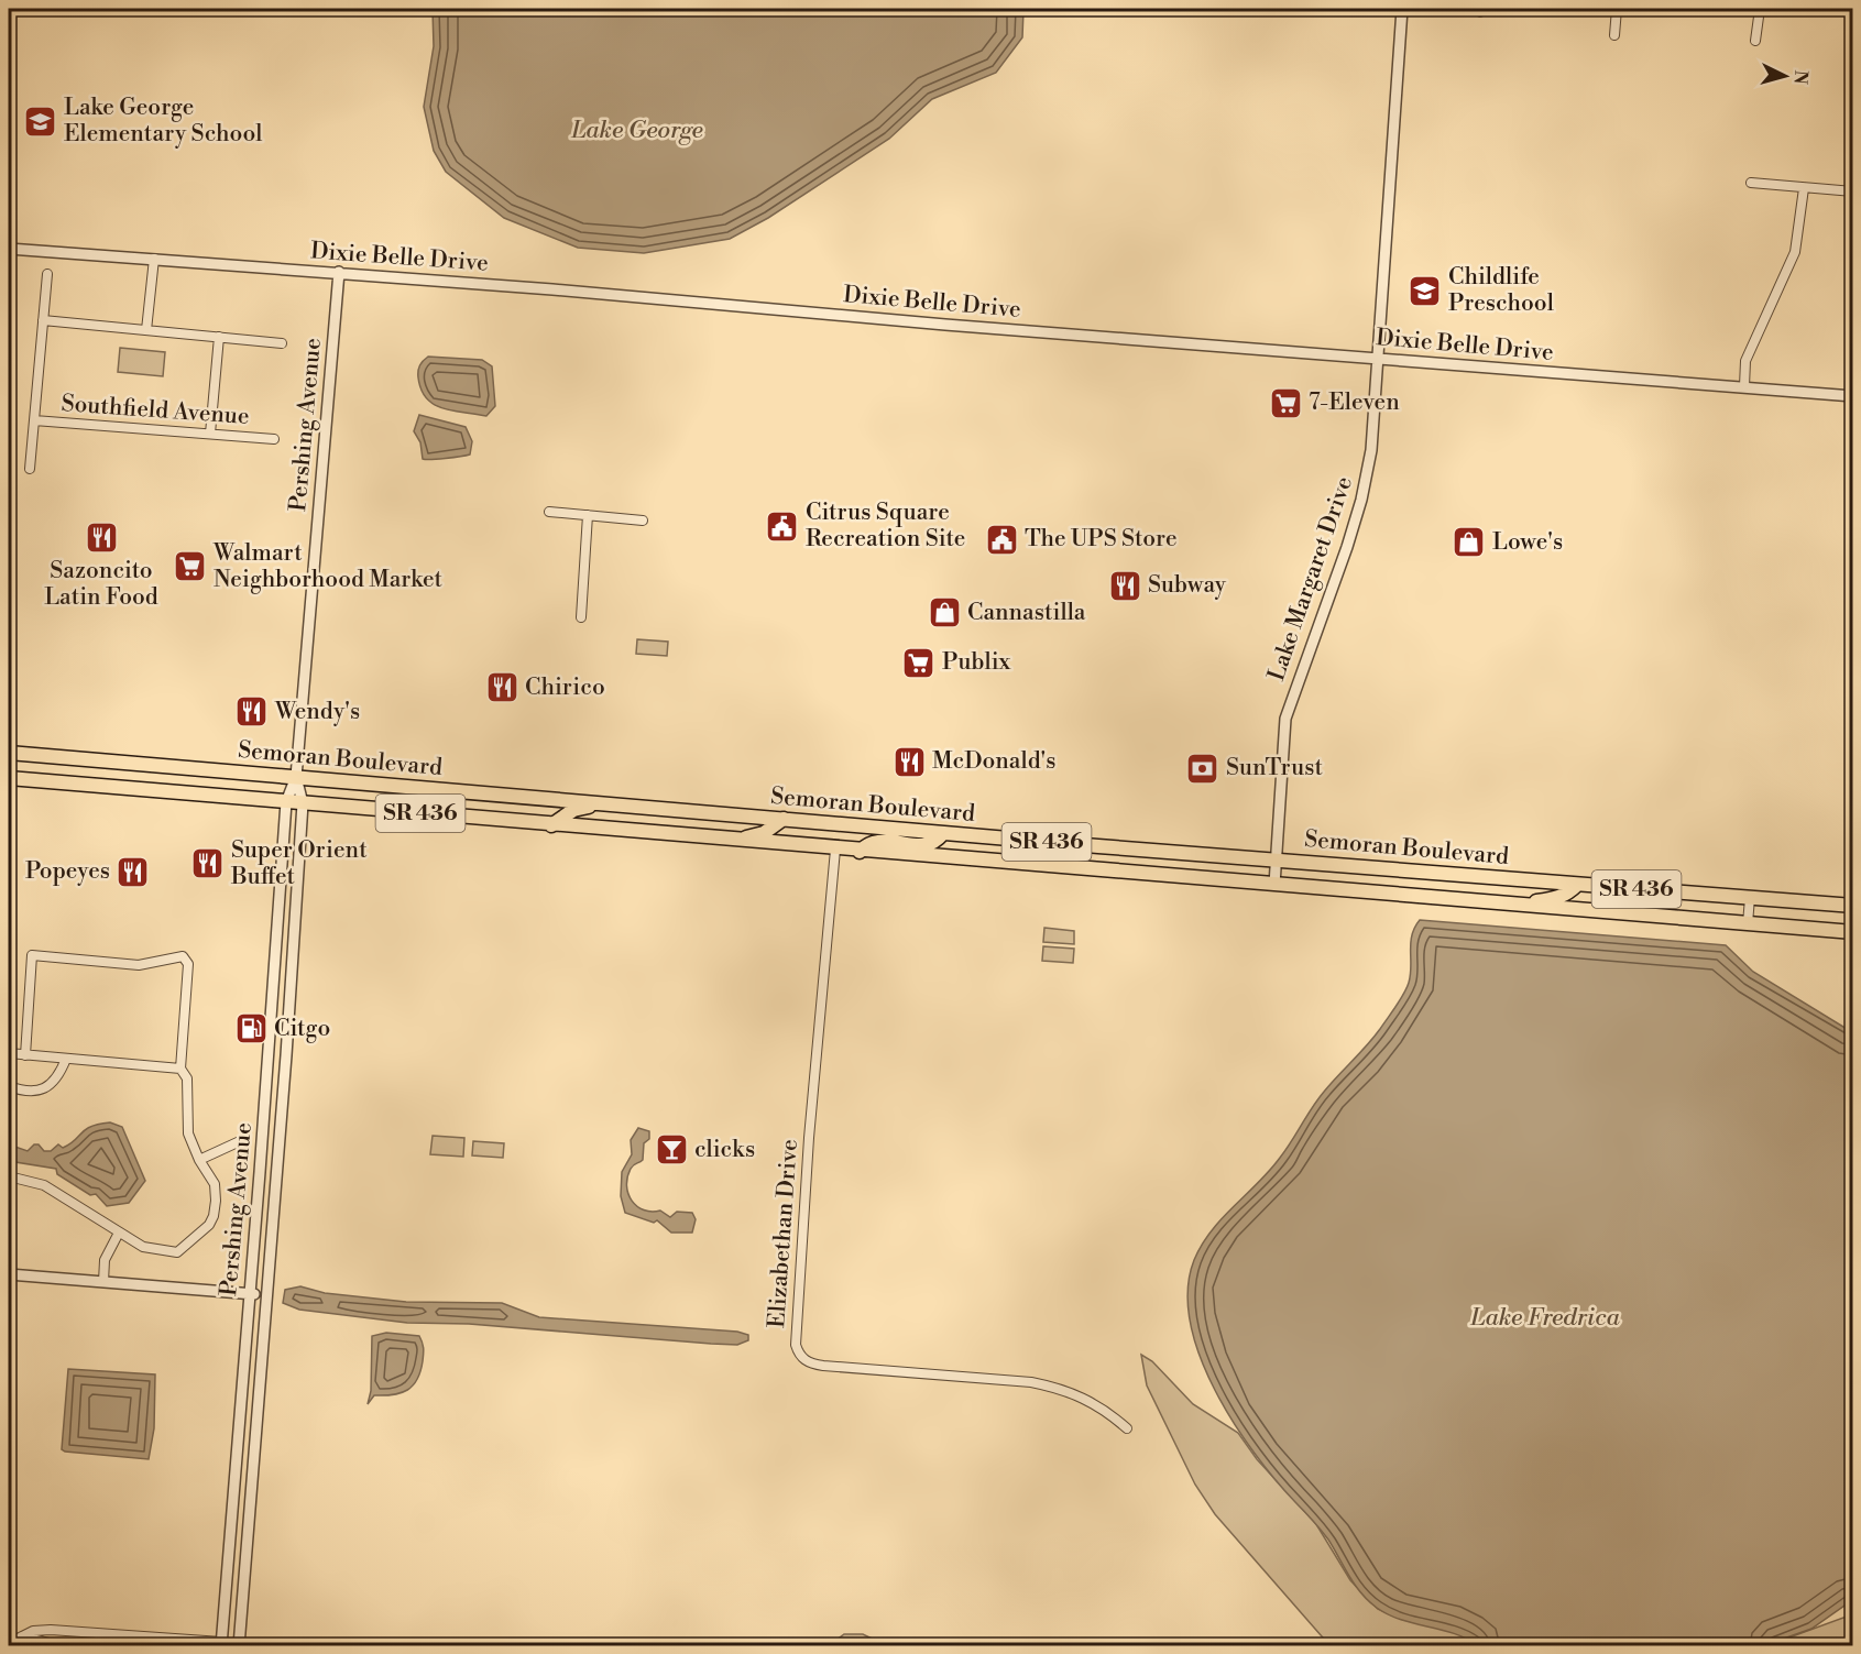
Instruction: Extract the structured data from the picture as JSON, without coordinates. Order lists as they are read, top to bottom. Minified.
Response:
{"streets":{"main road":["Semoran Boulevard","SR 436"],"street":["Dixie Belle Drive","Southfield Avenue","Pershing Avenue","Lake Margaret Drive","Elizabethan Drive"]},"crossings":[["Dixie Belle Drive","Pershing Avenue"],["Dixie Belle Drive","Lake Margaret Drive"],["Pershing Avenue","Semoran Boulevard"],["Lake Margaret Drive","Semoran Boulevard"],["Semoran Boulevard","Elizabethan Drive"]],"water":["Lake George","Lake Fredrica"],"places":{"school or university":["Lake George Elementary School","Childlife Preschool"],"supermarket":["7-Eleven","Walmart Neighborhood Market","Publix"],"public building":["Citrus Square Recreation Site","The UPS Store"],"restaurant":["Sazoncito Latin Food","Subway","Chirico","Wendy's","McDonald's","Super Orient Buffet","Popeyes"],"shop":["Lowe's","Cannastilla"],"bank":["SunTrust"],"fuel station":["Citgo"],"bar":["clicks"]},"north":"right"}
